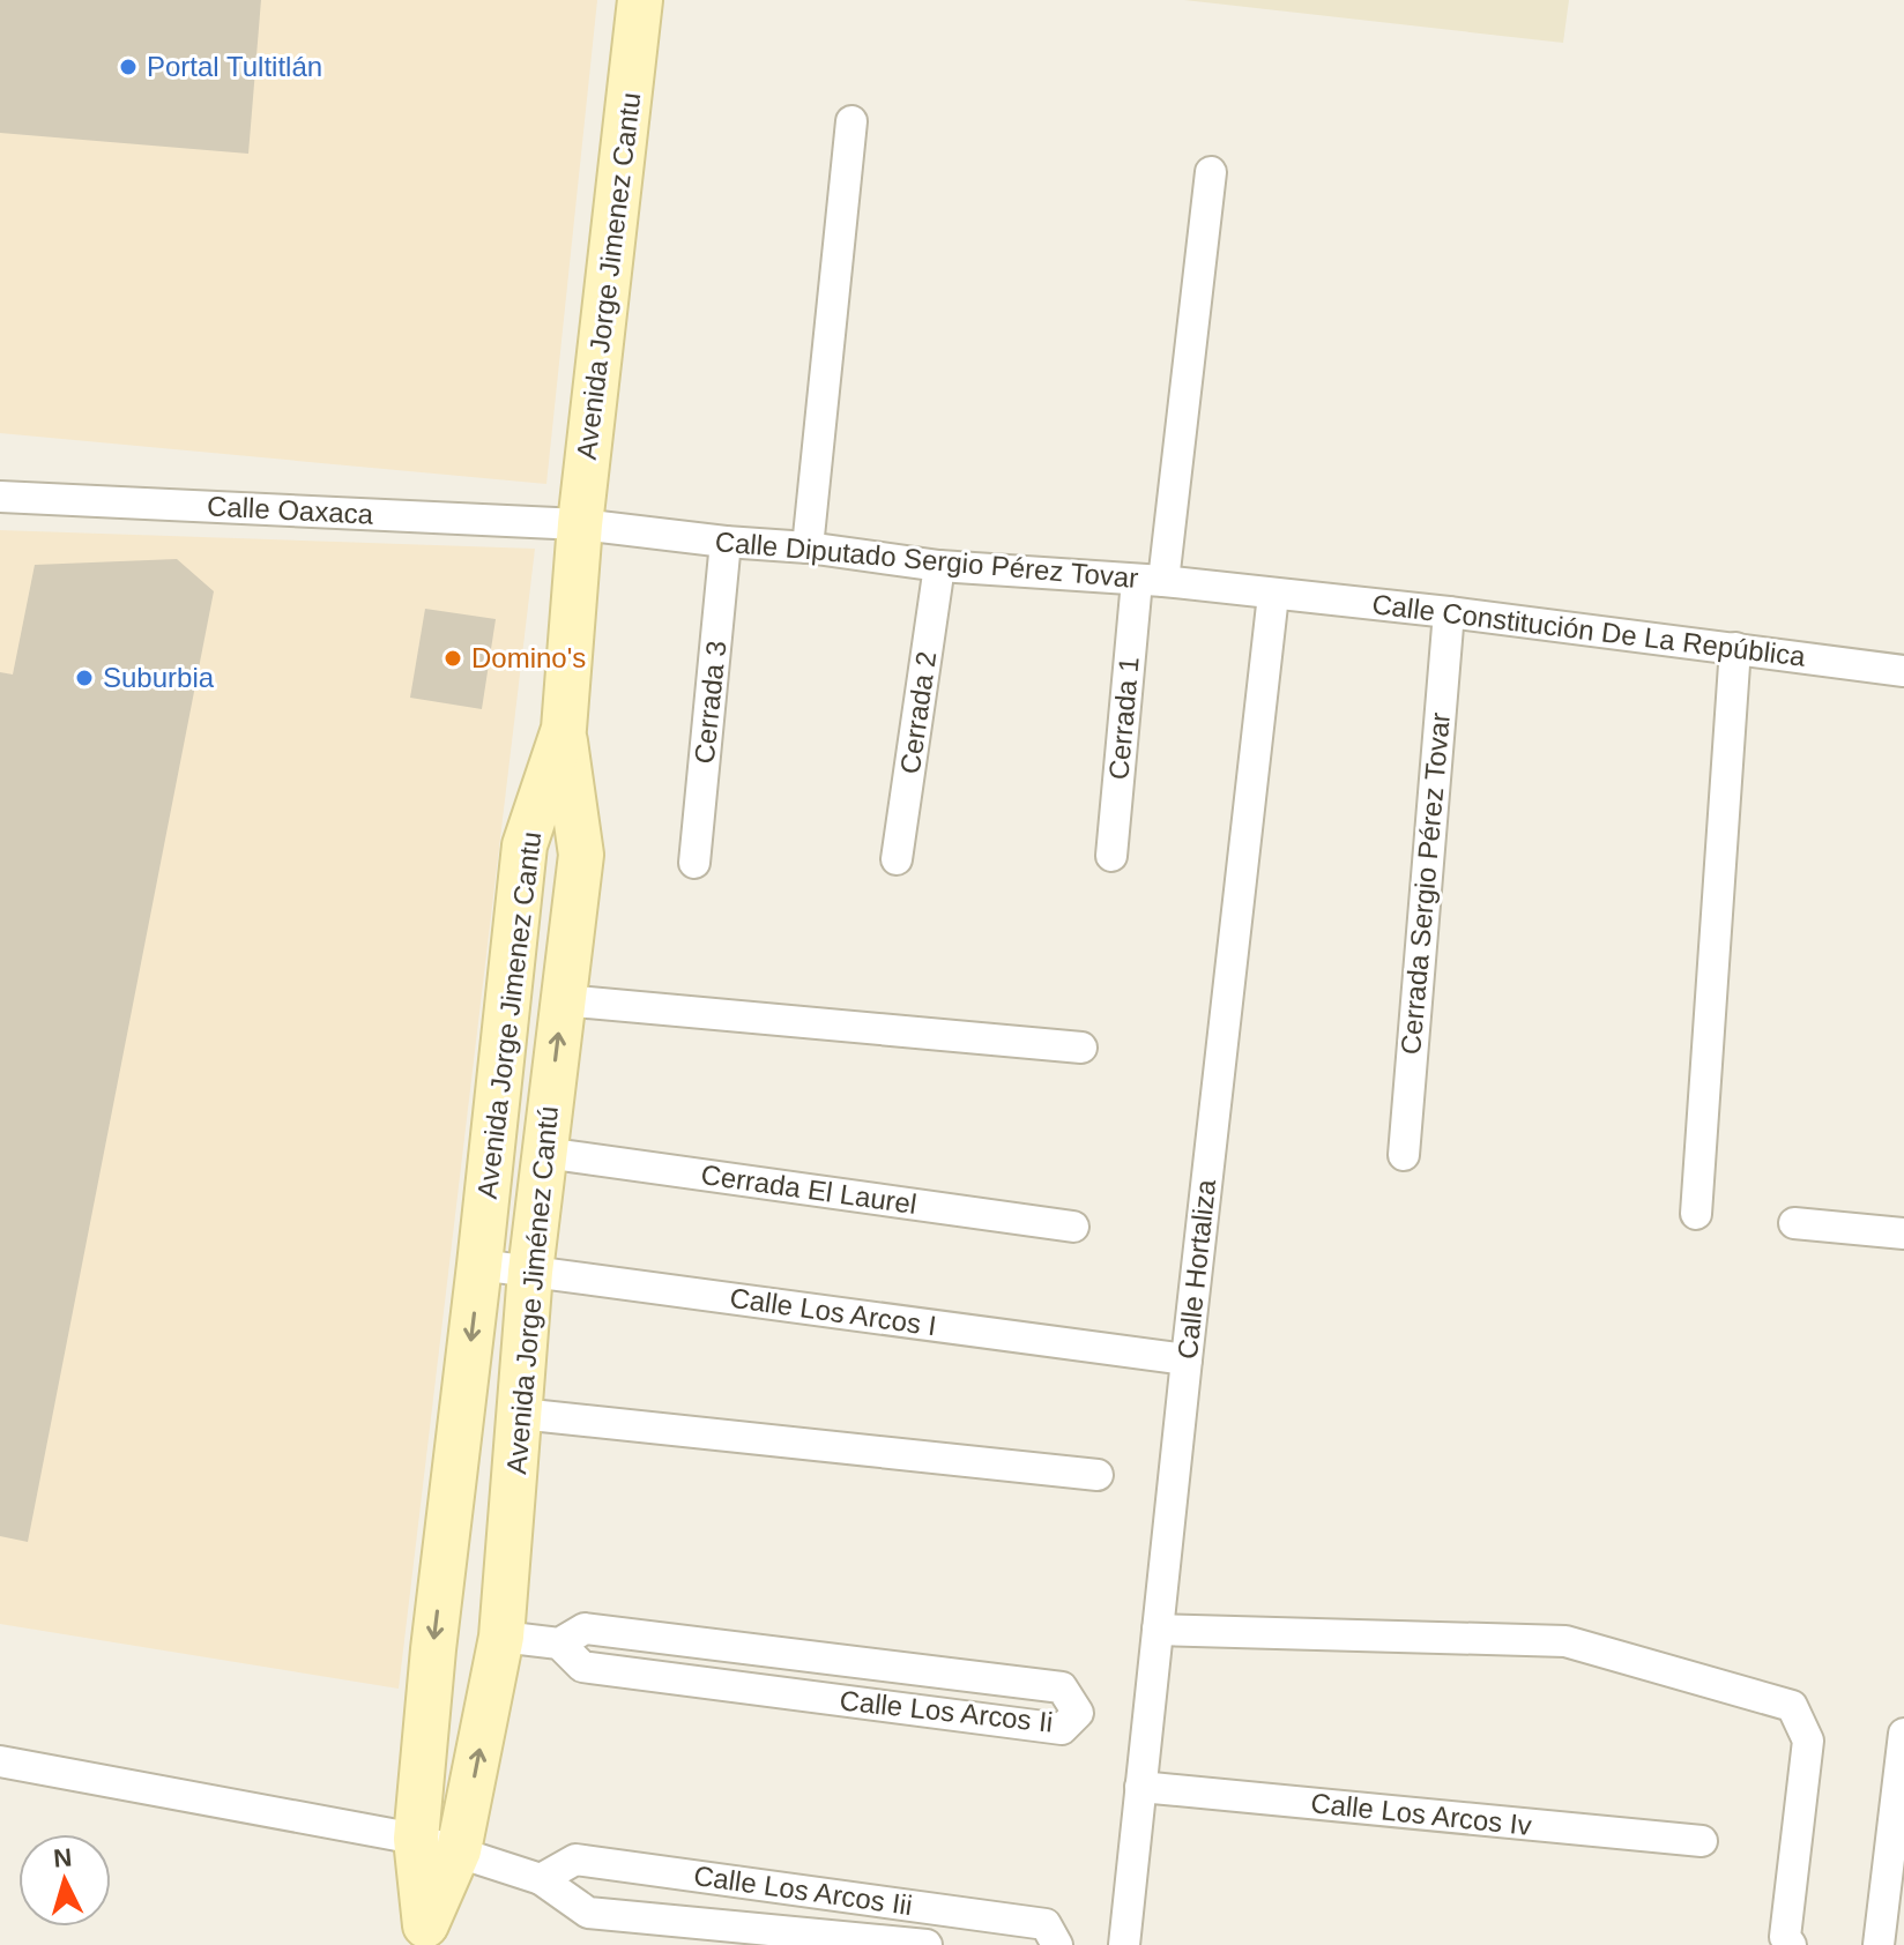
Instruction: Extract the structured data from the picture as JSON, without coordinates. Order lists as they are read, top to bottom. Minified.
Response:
{"streets":{"main road":["Avenida Jorge Jimenez Cantu","Avenida Jorge Jiménez Cantú"],"street":["Calle Oaxaca","Calle Diputado Sergio Pérez Tovar","Calle Constitución De La República","Cerrada 3","Cerrada 2","Cerrada 1","Cerrada Sergio Pérez Tovar","Cerrada El Laurel","Calle Hortaliza","Calle Los Arcos I","Calle Los Arcos Ii","Calle Los Arcos Iv","Calle Los Arcos Iii"]},"crossings":[["Avenida Jorge Jimenez Cantu","Calle Oaxaca"],["Avenida Jorge Jimenez Cantu","Calle Diputado Sergio Pérez Tovar"],["Avenida Jorge Jimenez Cantu","Avenida Jorge Jiménez Cantú"],["Avenida Jorge Jimenez Cantu","Calle Los Arcos I"],["Avenida Jorge Jimenez Cantu","Calle Los Arcos Iii"],["Calle Oaxaca","Calle Diputado Sergio Pérez Tovar"],["Calle Diputado Sergio Pérez Tovar","Calle Constitución De La República"],["Calle Diputado Sergio Pérez Tovar","Cerrada 3"],["Calle Diputado Sergio Pérez Tovar","Cerrada 2"],["Calle Diputado Sergio Pérez Tovar","Cerrada 1"],["Calle Diputado Sergio Pérez Tovar","Calle Hortaliza"],["Calle Constitución De La República","Cerrada Sergio Pérez Tovar"],["Calle Constitución De La República","Calle Hortaliza"],["Cerrada El Laurel","Avenida Jorge Jiménez Cantú"],["Calle Hortaliza","Calle Los Arcos I"],["Calle Hortaliza","Calle Los Arcos Iv"],["Avenida Jorge Jiménez Cantú","Calle Los Arcos I"],["Avenida Jorge Jiménez Cantú","Calle Los Arcos Ii"],["Avenida Jorge Jiménez Cantú","Calle Los Arcos Iii"]],"places":["Portal Tultitlán","Domino's","Suburbia"],"north":"top"}
